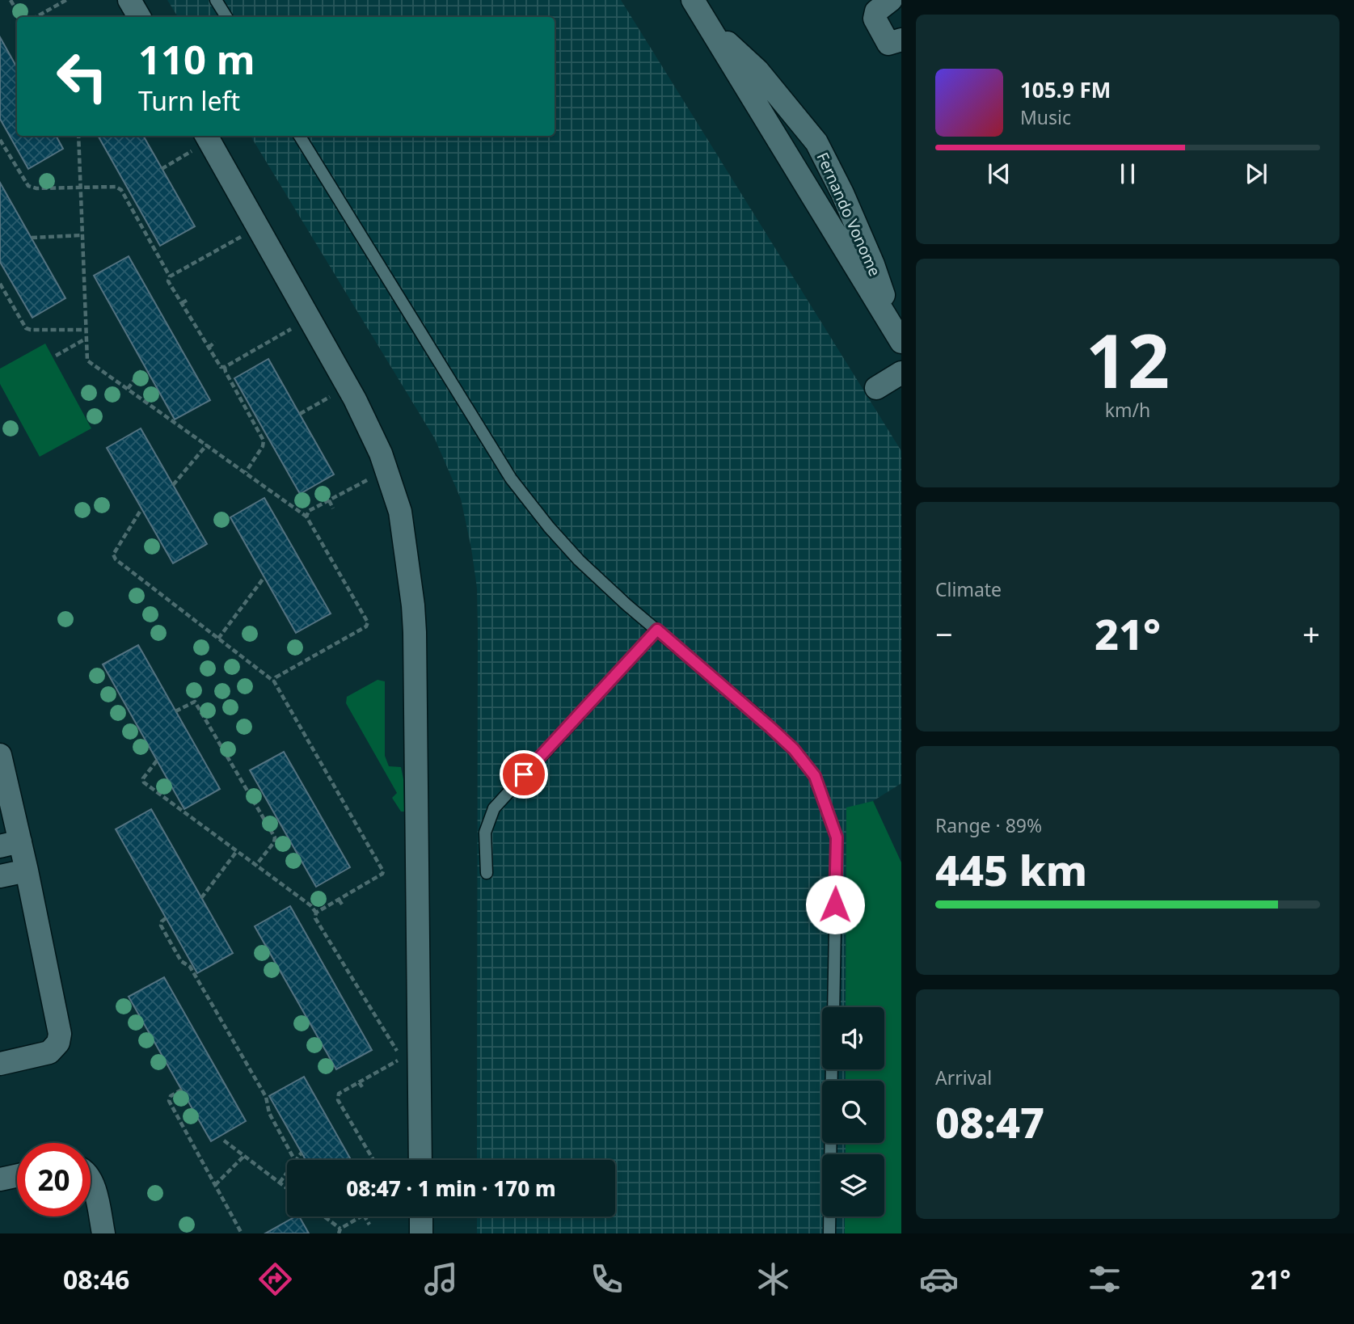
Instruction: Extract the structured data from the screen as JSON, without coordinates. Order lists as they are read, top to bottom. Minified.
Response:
{"streets":{"street":["Fernando Vonome"]},"page":{"turn":["110 m","Turn left"],"song":["105.9 FM","Music"],"tile":[["12","km/h"],"Climate",["Range · 89%","445 km"],["Arrival","08:47"]],"heat":["−","21°","+"],"limit":"20","trip":"08:47 · 1 min · 170 m","tabs":["08:46","21°"]}}
